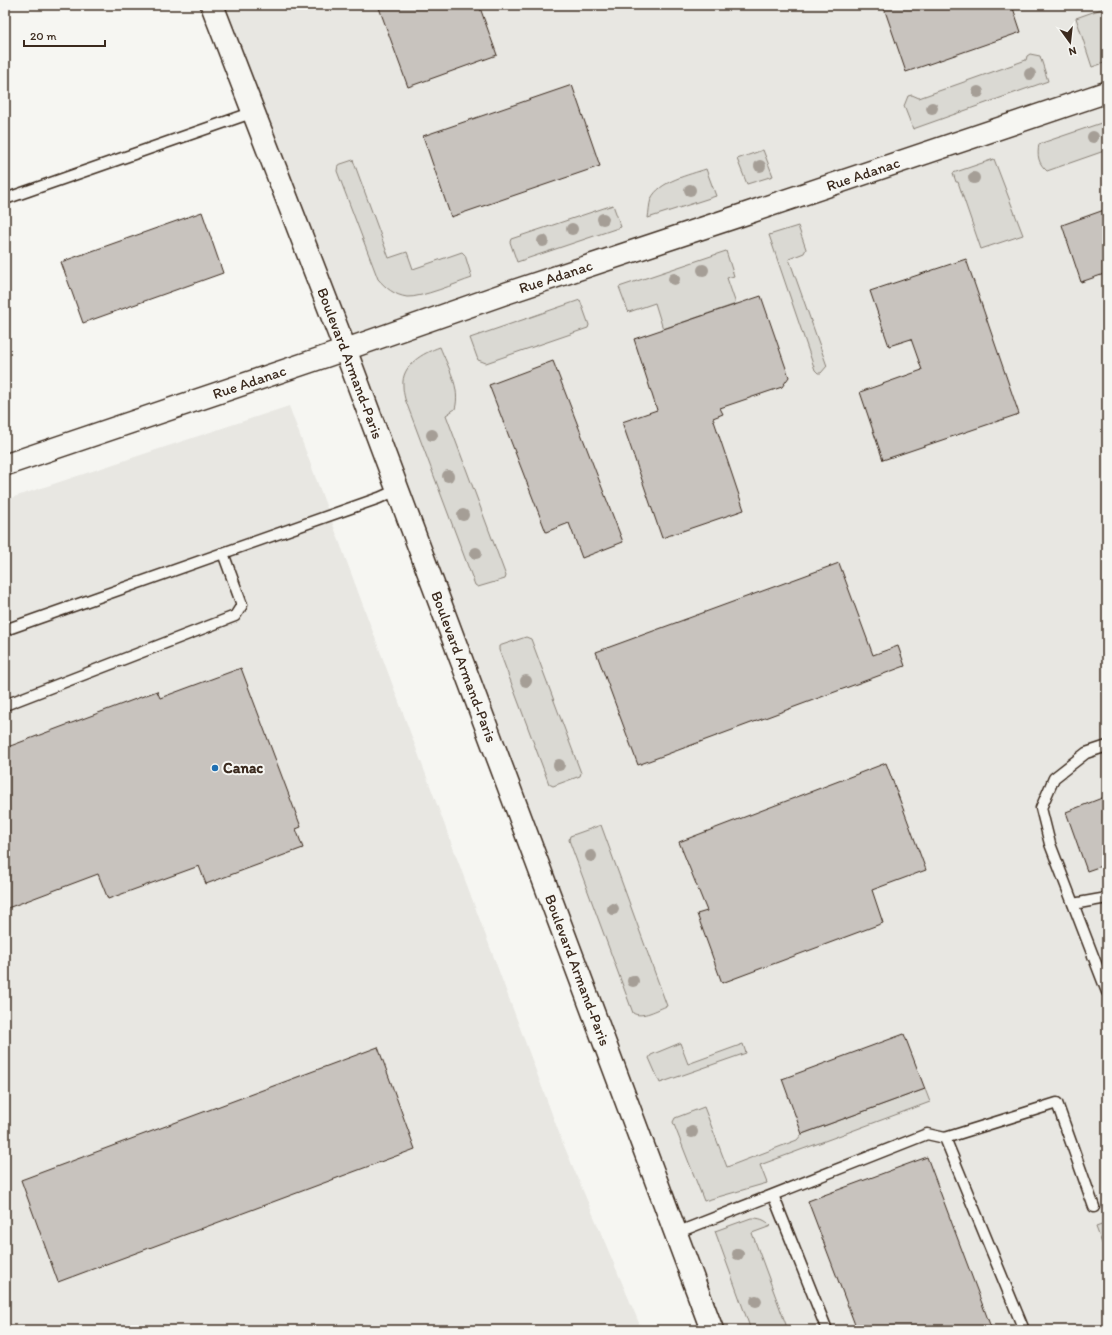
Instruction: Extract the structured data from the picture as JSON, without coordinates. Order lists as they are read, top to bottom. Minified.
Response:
{"streets":{"street":["Rue Adanac","Boulevard Armand-Paris"]},"crossings":[["Rue Adanac","Boulevard Armand-Paris"]],"places":["Canac"],"scale_bar":"20 m","north":"bottom"}
